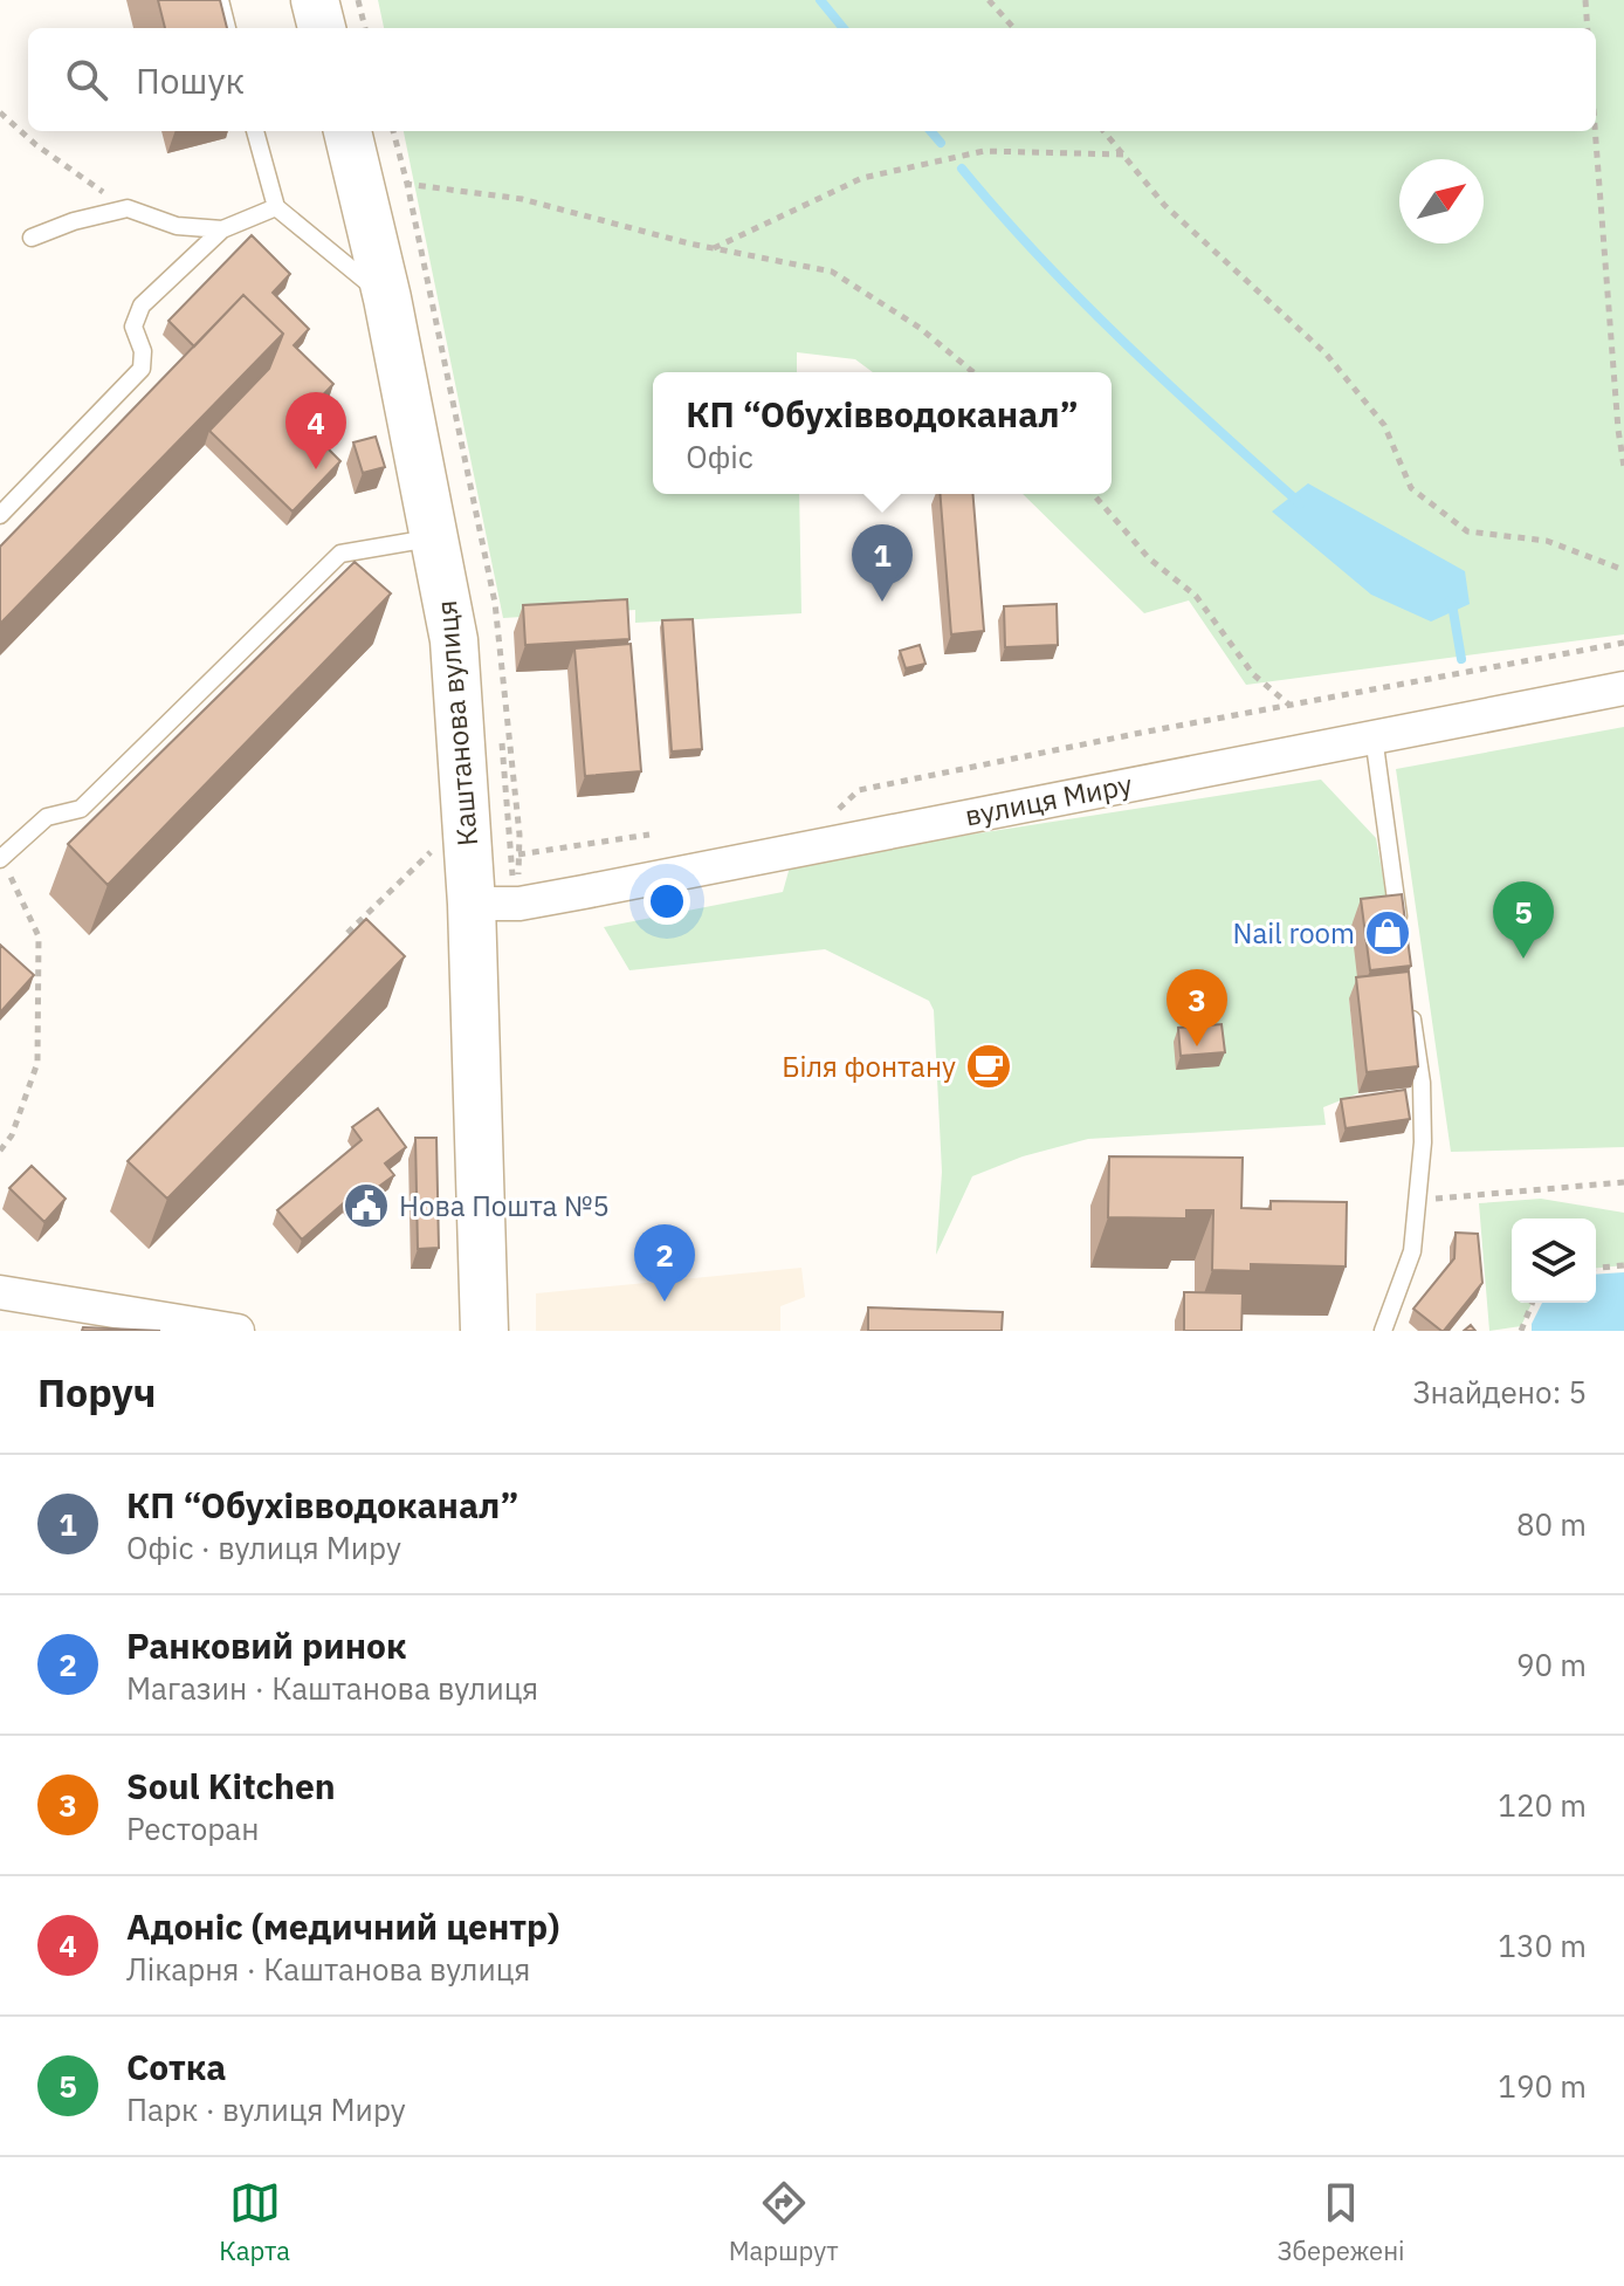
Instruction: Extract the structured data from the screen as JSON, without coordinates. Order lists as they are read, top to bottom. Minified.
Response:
{"streets":{"main road":["Каштанова вулиця"],"street":["вулиця Миру"]},"crossings":[["Каштанова вулиця","вулиця Миру"]],"places":{"shop":["Nail room"],"cafe":["Біля фонтану"],"public building":["Нова Пошта №5"]},"north":"top right","page":{"search":"Пошук","popup":["КП “Обухівводоканал”","Офіс"],"pins":["4","1","5","3","2"],"heading":["Поруч","Знайдено: 5"],"list":[{"mark":"1","name":"КП “Обухівводоканал”","note":"Офіс · вулиця Миру","value":"80 m"},{"mark":"2","name":"Ранковий ринок","note":"Магазин · Каштанова вулиця","value":"90 m"},{"mark":"3","name":"Soul Kitchen","note":"Ресторан","value":"120 m"},{"mark":"4","name":"Адоніс (медичний центр)","note":"Лікарня · Каштанова вулиця","value":"130 m"},{"mark":"5","name":"Сотка","note":"Парк · вулиця Миру","value":"190 m"}],"nav":["Карта","Маршрут","Збережені"]}}
